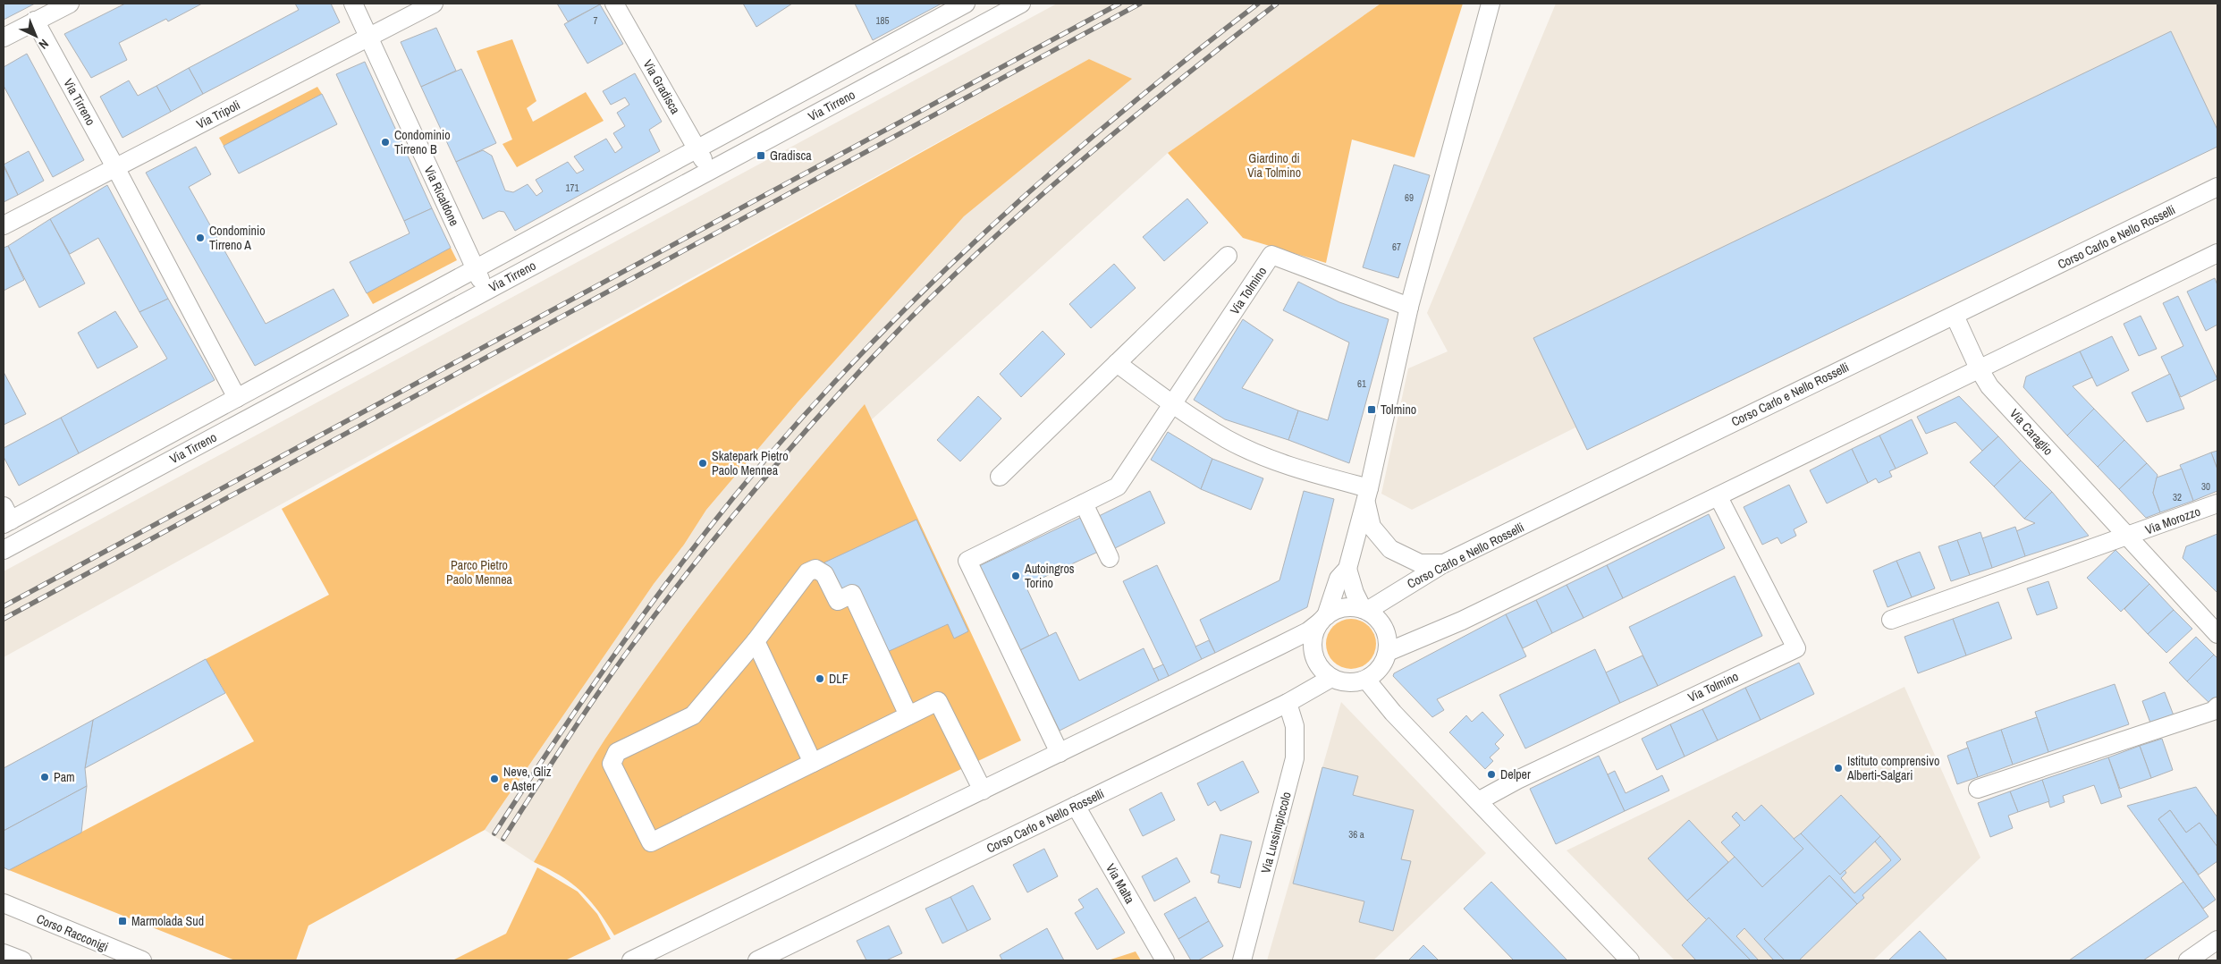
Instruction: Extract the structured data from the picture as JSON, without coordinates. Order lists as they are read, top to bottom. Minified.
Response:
{"streets":{"street":["Via Gradisca","Via Tirreno","Via Tripoli","Via Ricaldone","Corso Carlo e Nello Rosselli","Via Tolmino","Via Caraglio","Via Morozzo","Via Lussimpiccolo","Via Malta","Corso Racconigi"]},"crossings":[["Via Gradisca","Via Tirreno"],["Via Tirreno","Via Tripoli"],["Via Tirreno","Via Ricaldone"],["Via Tripoli","Via Ricaldone"],["Corso Carlo e Nello Rosselli","Via Caraglio"],["Corso Carlo e Nello Rosselli","Via Lussimpiccolo"],["Corso Carlo e Nello Rosselli","Via Malta"],["Via Caraglio","Via Morozzo"]],"parks":["Giardino di Via Tolmino","Parco Pietro Paolo Mennea"],"places":{"other":["Condominio Tirreno B","Condominio Tirreno A","Skatepark Pietro Paolo Mennea","Autoingros Torino","DLF","Istituto comprensivo Alberti-Salgari","Delper","Pam","Neve, Gliz e Aster"],"transit":["Gradisca","Tolmino","Marmolada Sud"]},"house_numbers":["7","185","171","69","67","61","30","32","36 a"],"north":"bottom right"}
